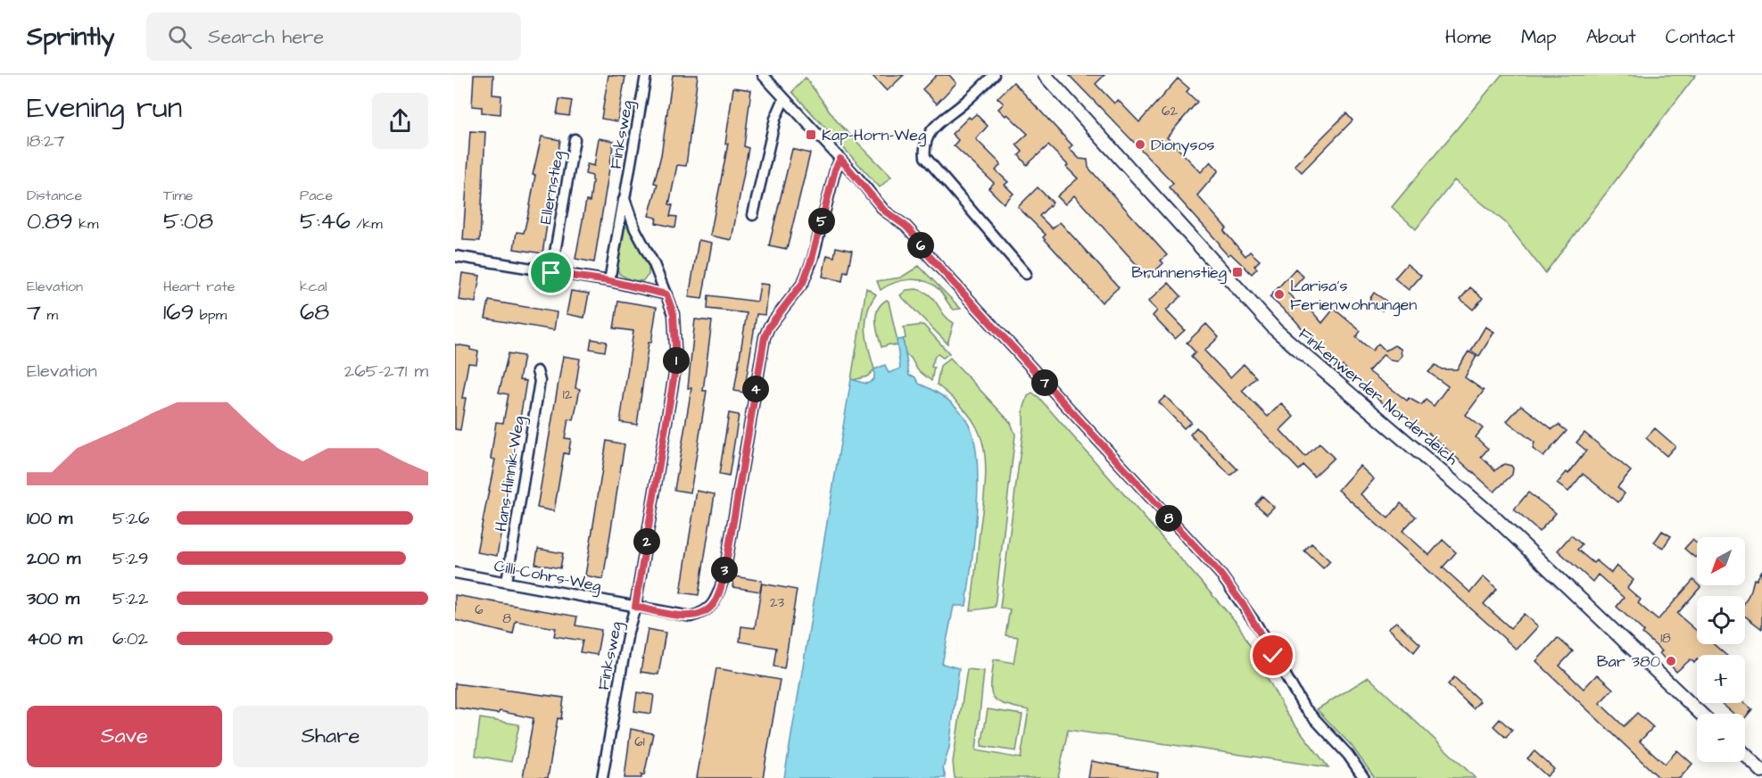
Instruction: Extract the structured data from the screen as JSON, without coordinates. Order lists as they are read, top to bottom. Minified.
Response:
{"streets":{"street":["Finksweg","Ellernstieg","Finkenwerder Norderdeich","Hans-Hinnik-Weg","Cilli-Cohrs-Weg"]},"crossings":[["Finksweg","Cilli-Cohrs-Weg"],["Hans-Hinnik-Weg","Cilli-Cohrs-Weg"]],"places":{"transit":["Kap-Horn-Weg","Brunnenstieg"],"other":["Dionysos","Larisa's Ferienwohnungen","Bar 380"]},"house_numbers":["62","12","23","6","8","18","61"],"north":"bottom left","page":{"header":"Sprintly","search":"Search here","nav":["Home","Map","About","Contact"],"heading":["Evening run","18:27"],"stats":[["Distance","0.89 km"],["Time","5:08"],["Pace","5:46 /km"],["Elevation","7 m"],["Heart rate","169 bpm"],["kcal","68"]],"pins":["5","6","1","7","4","8","2","3"],"chart":["Elevation","265–271 m"],"list":[{"name":"100 m","note":"5:26"},{"name":"200 m","note":"5:29"},{"name":"300 m","note":"5:22"},{"name":"400 m","note":"6:02"}],"map_buttons":["+","−"],"buttons":["Save","Share"]}}
